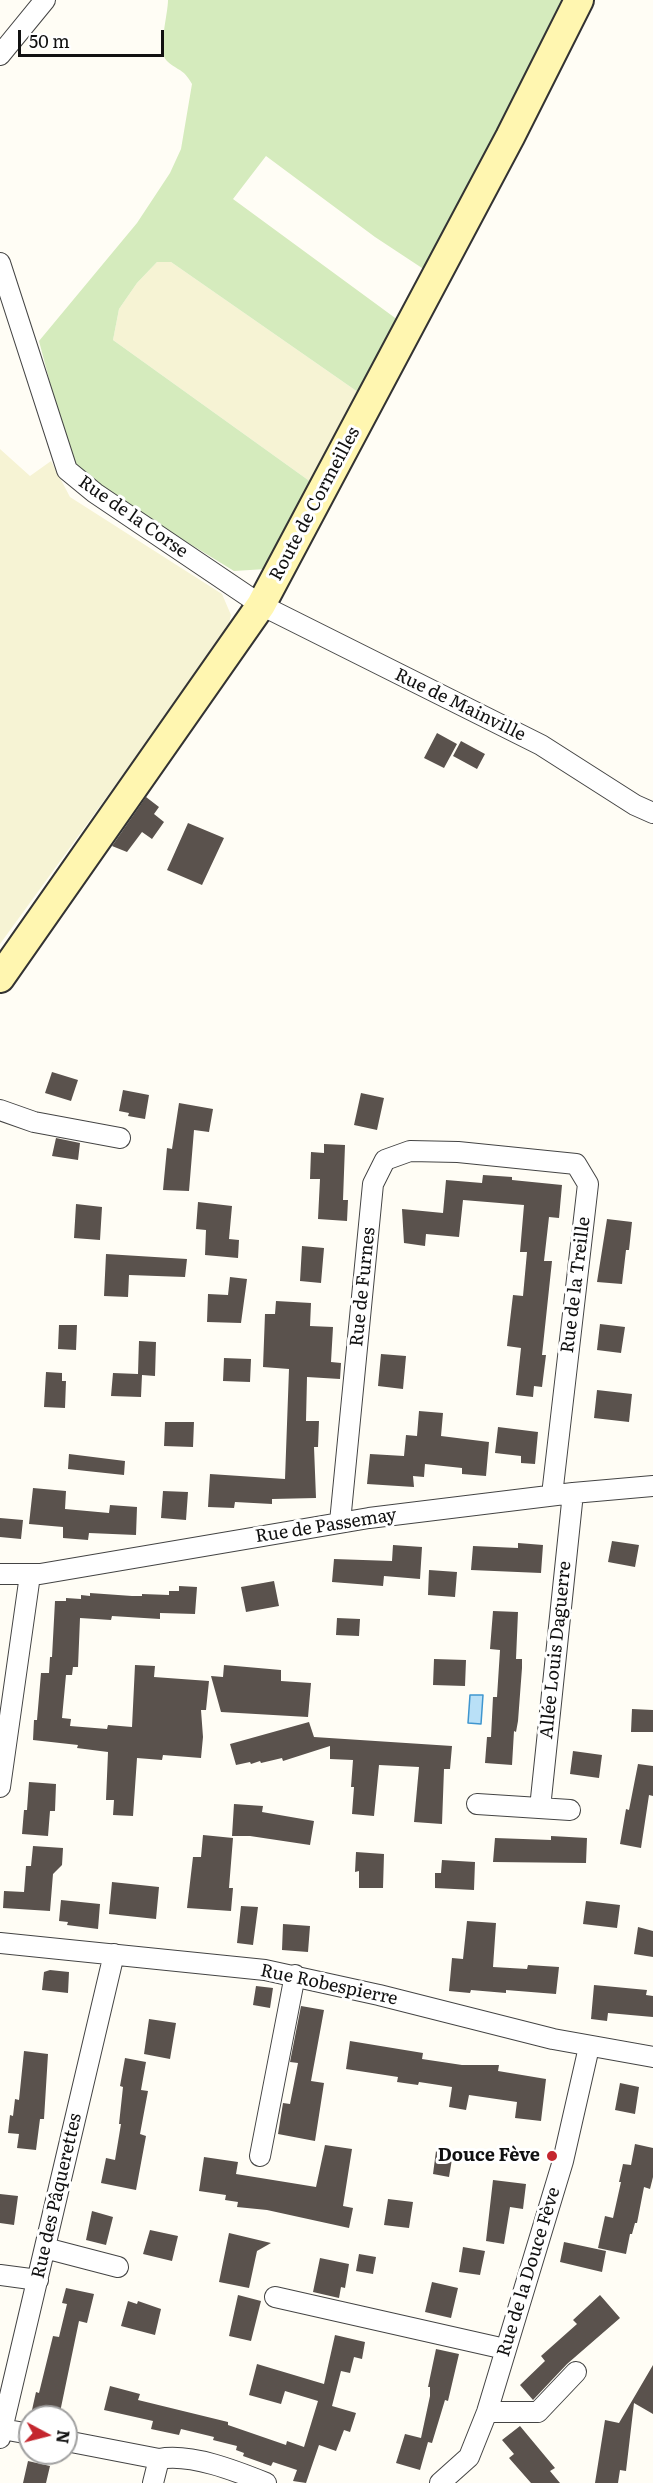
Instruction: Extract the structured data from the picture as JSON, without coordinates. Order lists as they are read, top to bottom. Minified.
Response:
{"streets":{"main road":["Route de Cormeilles"],"street":["Rue de la Corse","Rue de Mainville","Rue de la Treille","Rue de Furnes","Rue de Passemay","Allée Louis Daguerre","Rue Robespierre","Rue des Pâquerettes","Rue de la Douce Fève"]},"crossings":[["Route de Cormeilles","Rue de la Corse"],["Route de Cormeilles","Rue de Mainville"],["Rue de la Corse","Rue de Mainville"],["Rue de la Treille","Rue de Furnes"],["Rue de la Treille","Rue de Passemay"],["Rue de Furnes","Rue de Passemay"],["Rue de Passemay","Allée Louis Daguerre"],["Rue Robespierre","Rue des Pâquerettes"],["Rue Robespierre","Rue de la Douce Fève"]],"places":["Douce Fève"],"scale_bar":"50 m","north":"right"}
